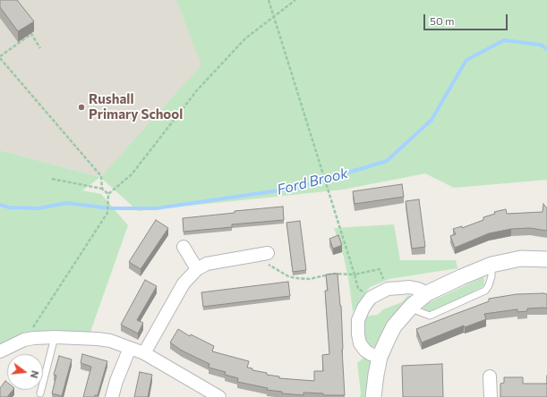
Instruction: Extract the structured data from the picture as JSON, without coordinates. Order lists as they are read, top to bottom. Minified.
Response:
{"water":["Ford Brook"],"places":["Rushall Primary School"],"scale_bar":"50 m","north":"right"}
